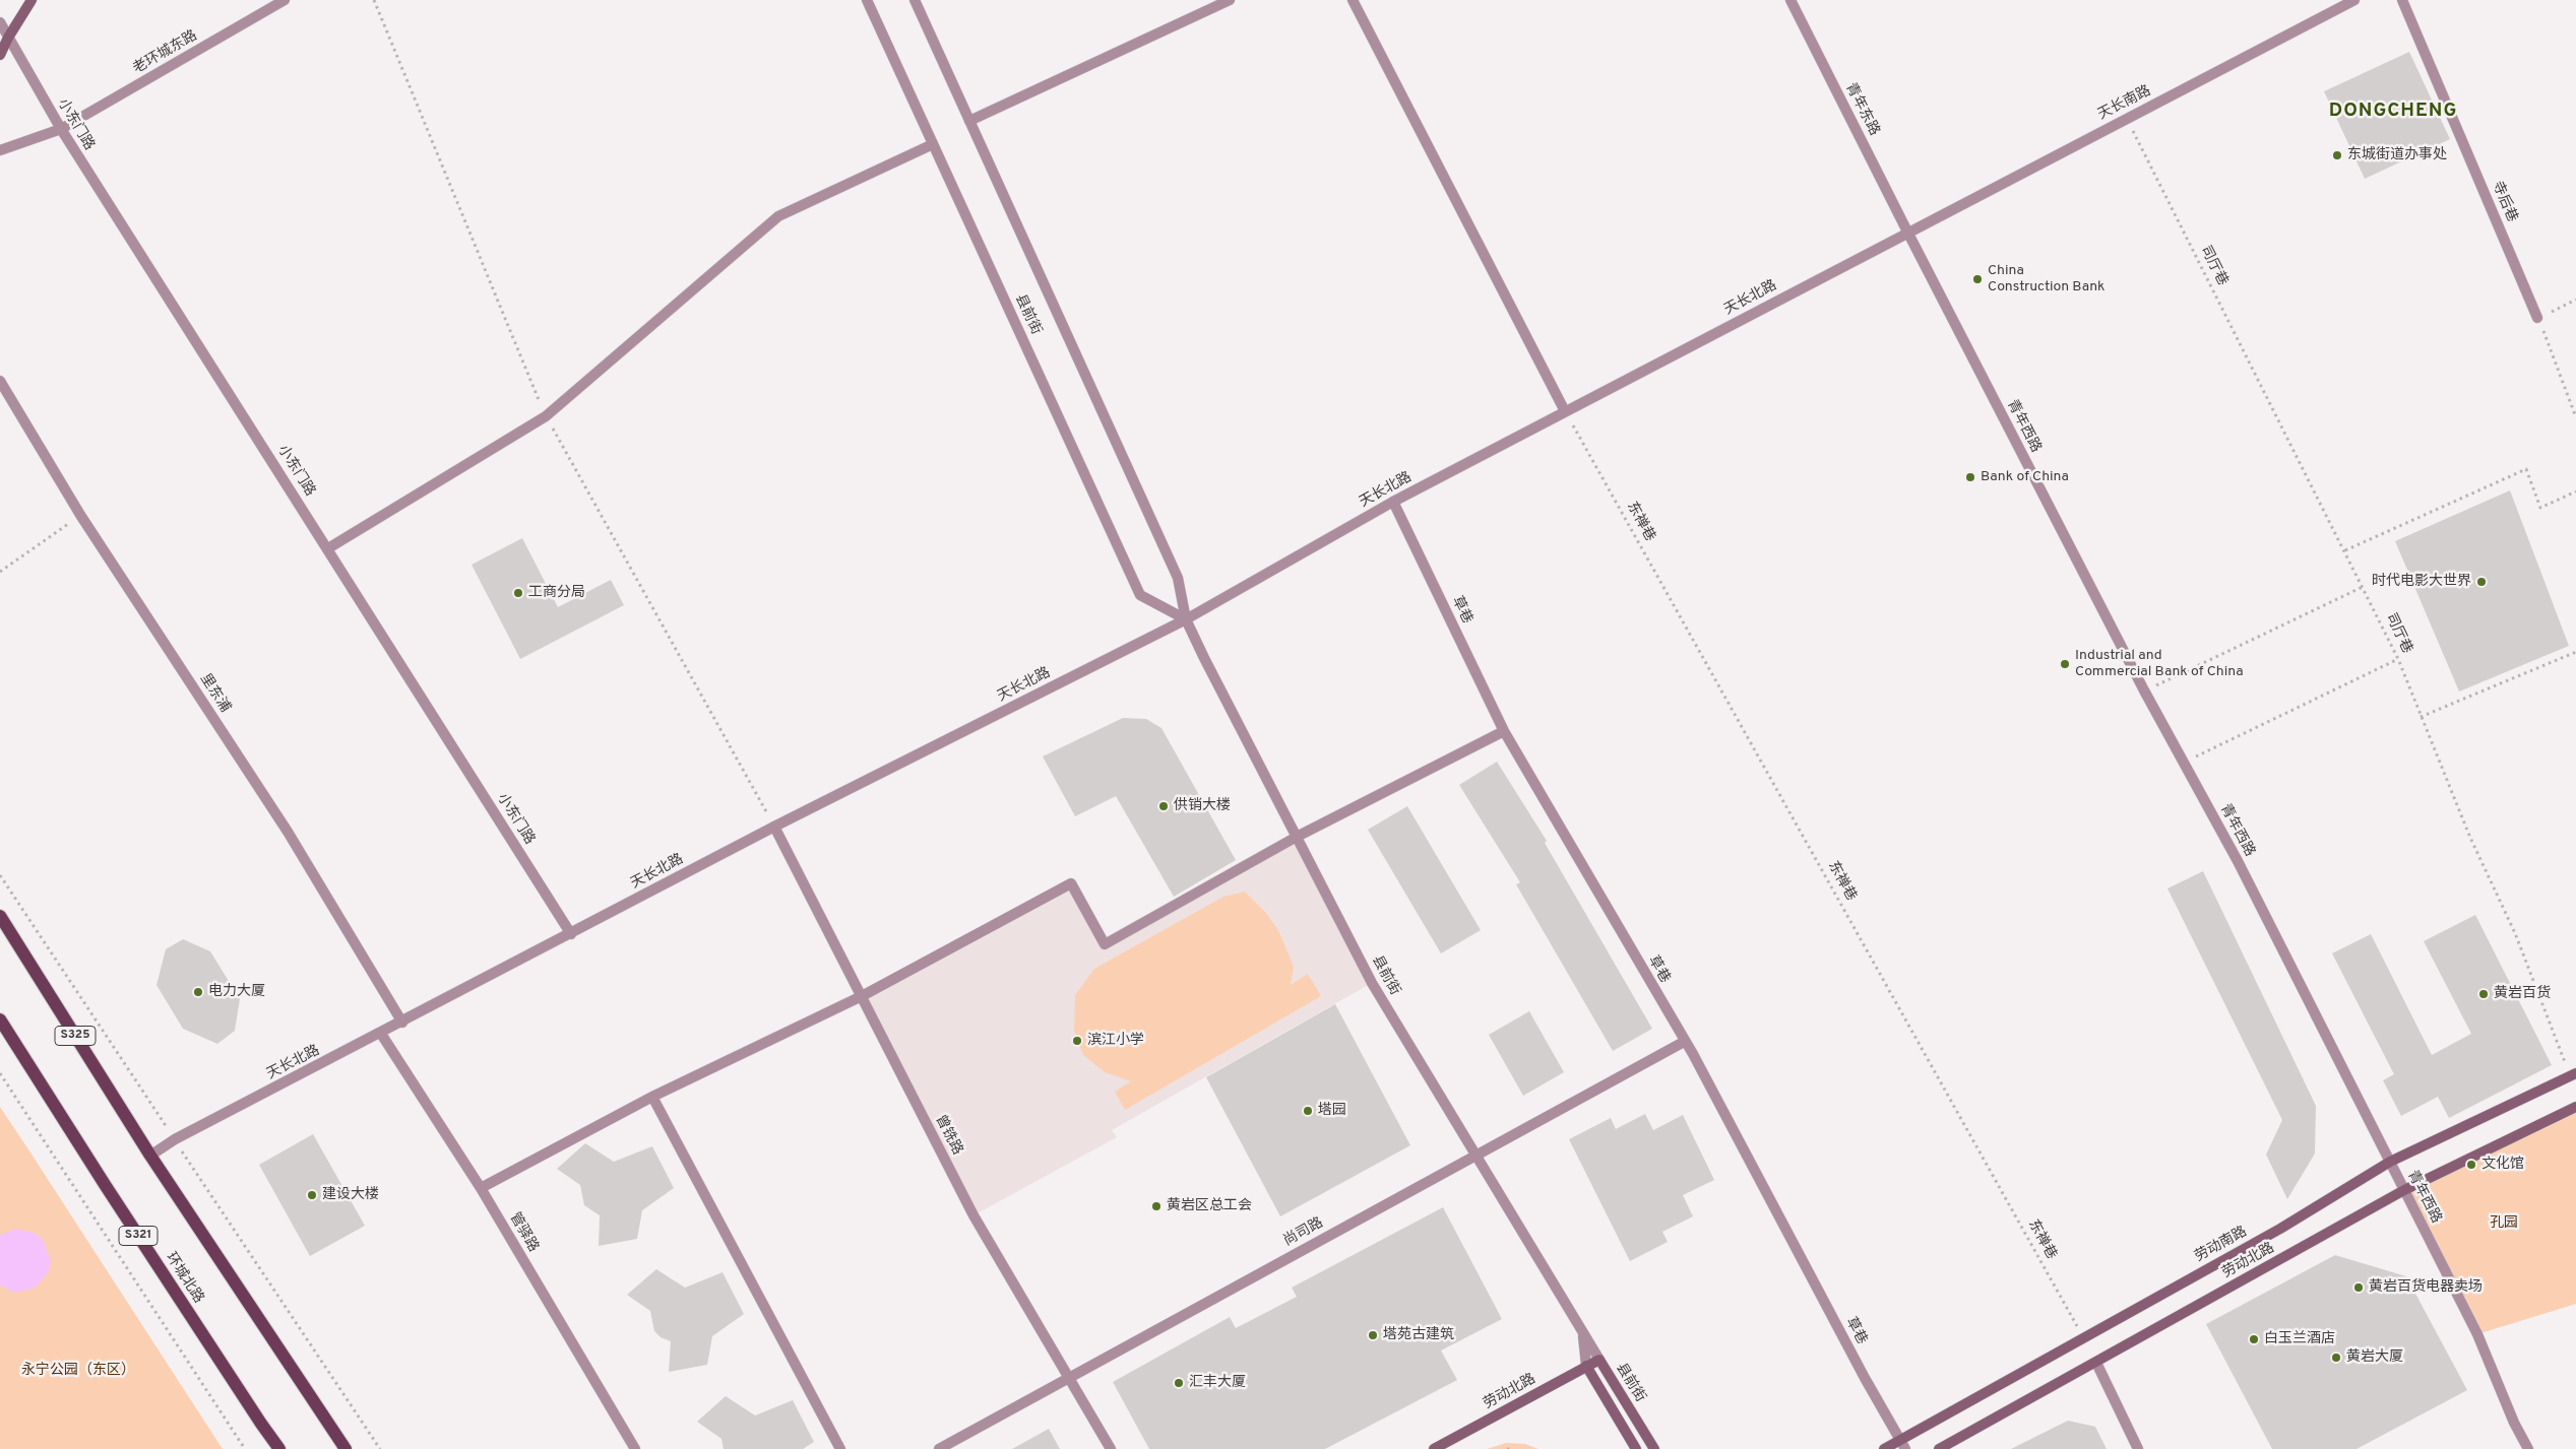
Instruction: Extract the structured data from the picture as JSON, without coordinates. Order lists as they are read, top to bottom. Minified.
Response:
{"streets":{"main road":["县前街","S325","S321","劳动南路","劳动北路","环城北路"],"street":["老环城东路","天长南路","青年东路","小东门路","寺后巷","天长北路","青年西路","草巷","里东浦","曾铣路","管驿路","尚司路"],"path":["司厅巷","东禅巷"]},"crossings":[["老环城东路","小东门路"],["天长南路","青年东路"],["天长南路","司厅巷"],["天长南路","天长北路"],["天长南路","青年西路"],["青年东路","天长北路"],["青年东路","青年西路"],["小东门路","天长北路"],["司厅巷","劳动南路"],["天长北路","县前街"],["天长北路","青年西路"],["天长北路","东禅巷"],["天长北路","草巷"],["天长北路","里东浦"],["天长北路","S325"],["天长北路","曾铣路"],["天长北路","管驿路"],["县前街","尚司路"],["县前街","劳动北路"],["青年西路","劳动南路"],["青年西路","劳动北路"],["东禅巷","劳动南路"],["草巷","尚司路"],["草巷","劳动南路"],["曾铣路","尚司路"]],"districts":["DONGCHENG"],"parks":["孔园","永宁公园（东区）"],"places":["东城街道办事处","China Construction Bank","Bank of China","时代电影大世界","工商分局","Industrial and Commercial Bank of China","供销大楼","电力大厦","黄岩百货","滨江小学","塔园","文化馆","建设大楼","黄岩区总工会","黄岩百货电器卖场","塔苑古建筑","白玉兰酒店","黄岩大厦","汇丰大厦"]}
